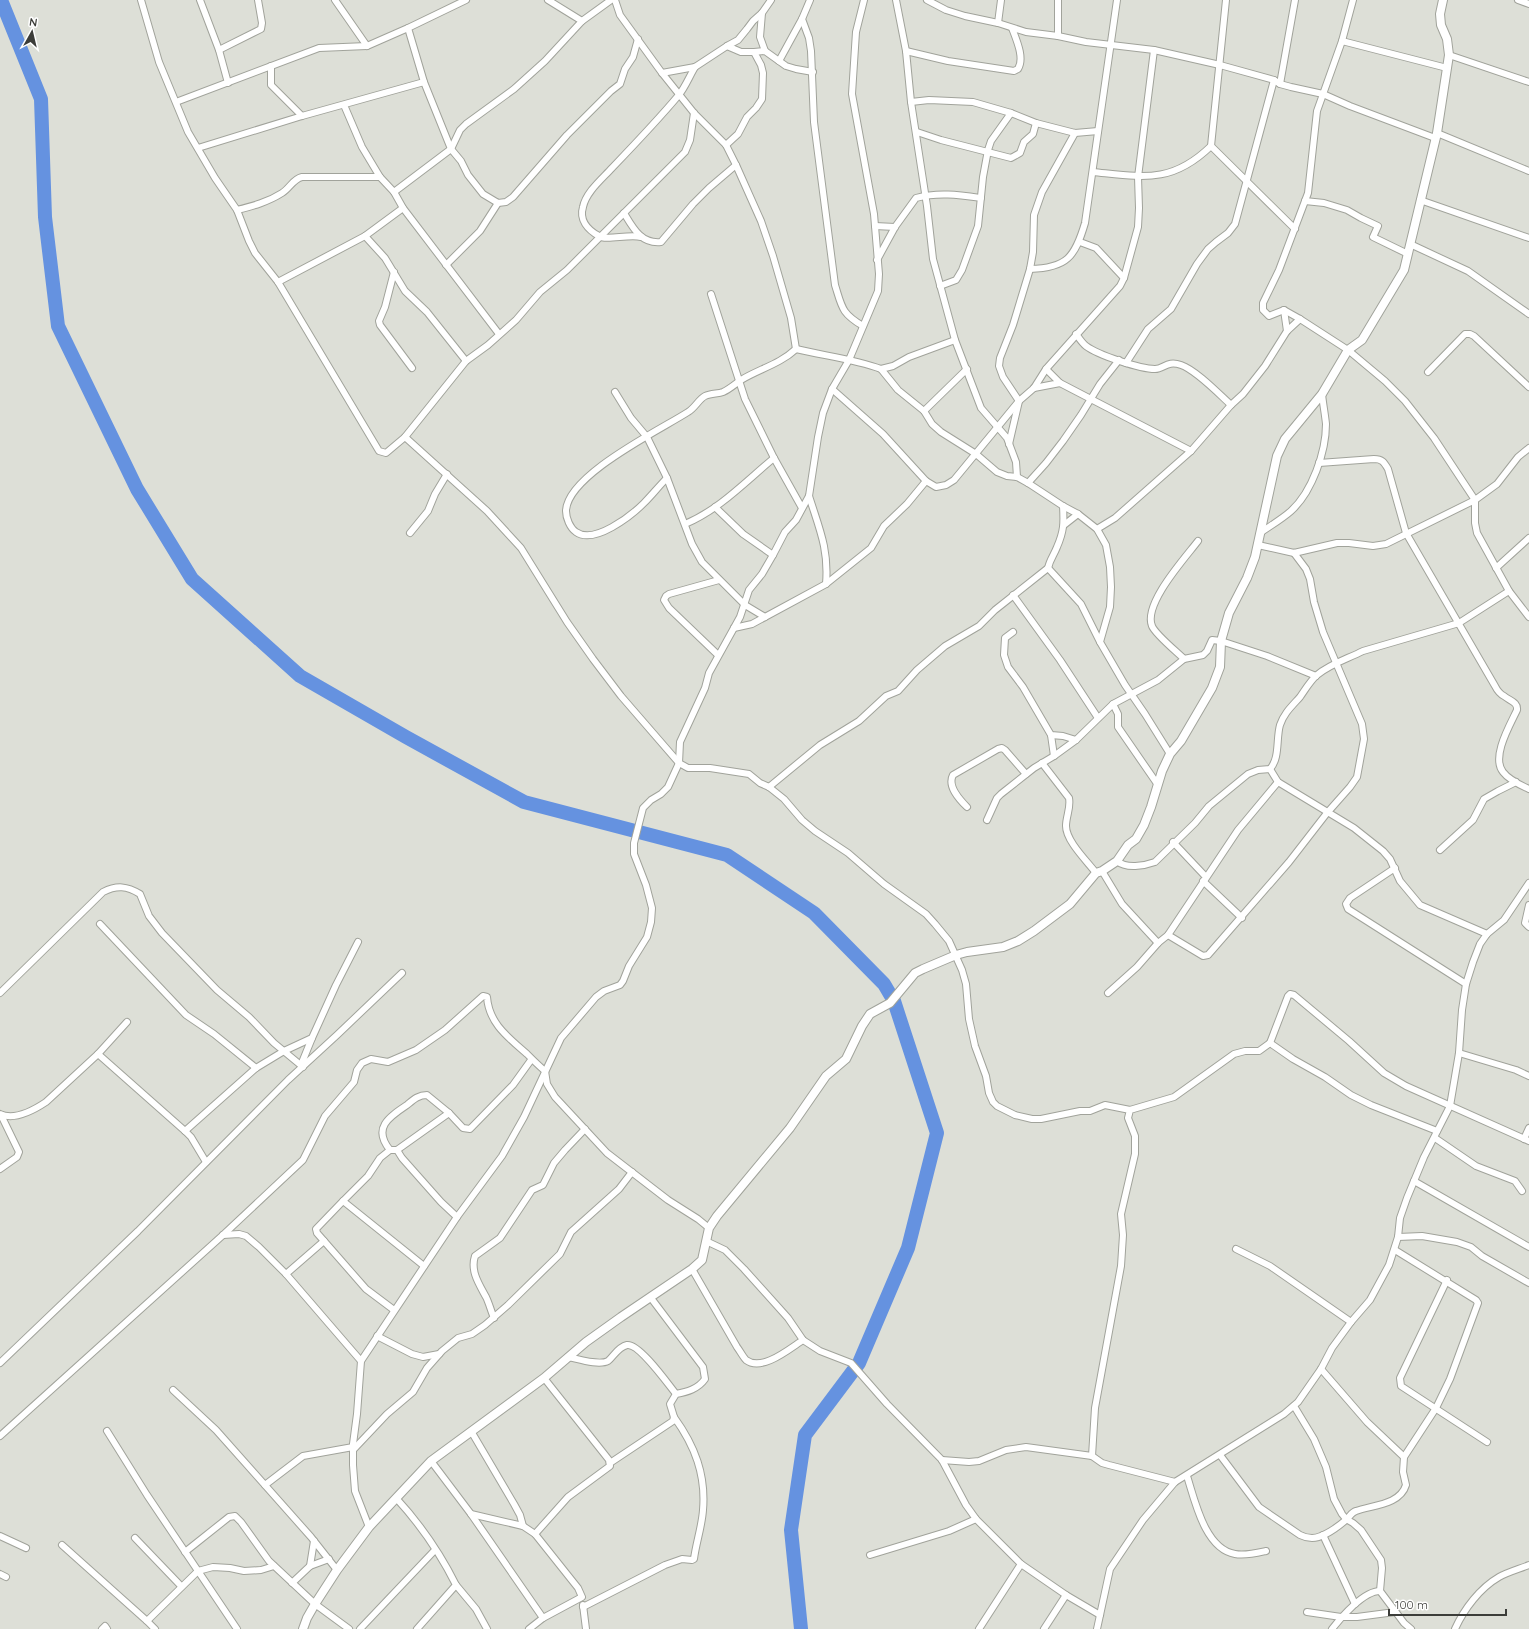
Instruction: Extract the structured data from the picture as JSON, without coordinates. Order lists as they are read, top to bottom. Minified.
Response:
{"scale_bar":"100 m","north":"top"}
